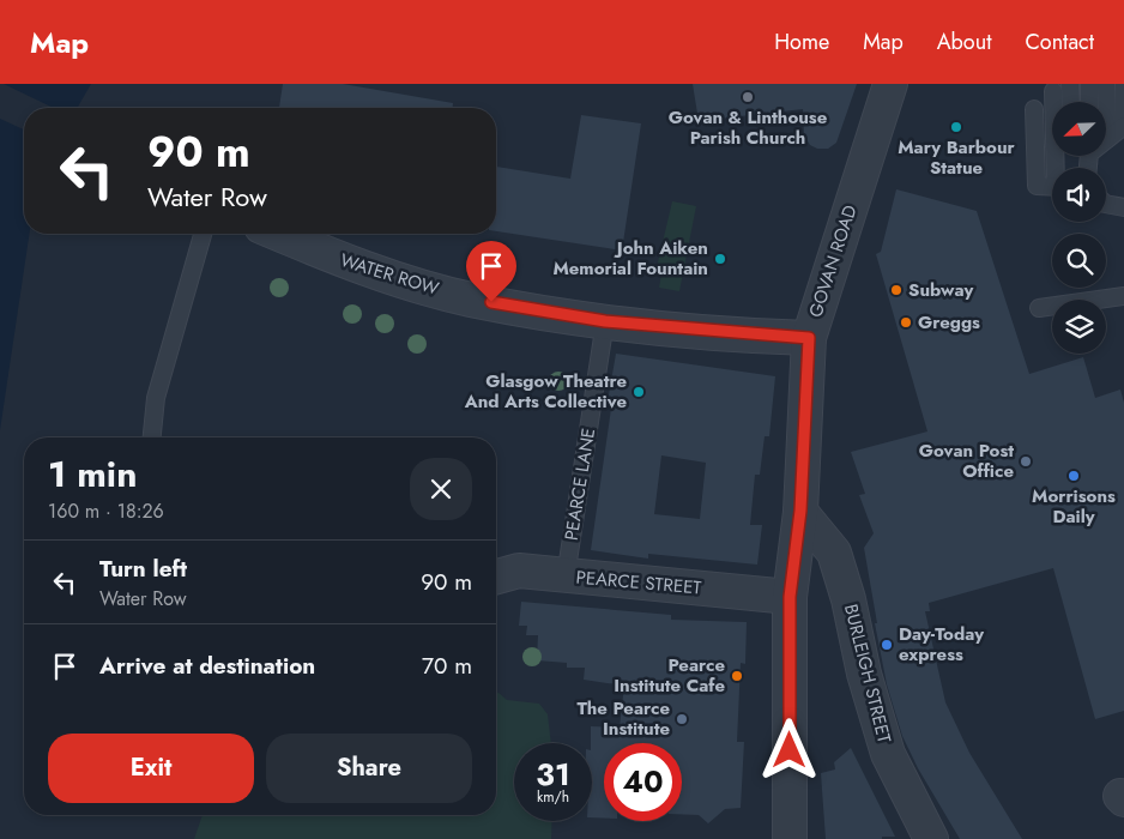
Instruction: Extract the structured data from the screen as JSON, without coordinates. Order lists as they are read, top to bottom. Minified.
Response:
{"streets":{"street":["GOVAN ROAD","WATER ROW","PEARCE STREET","BURLEIGH STREET"],"lane":["PEARCE LANE"]},"crossings":[["GOVAN ROAD","WATER ROW"],["GOVAN ROAD","PEARCE STREET"],["GOVAN ROAD","BURLEIGH STREET"],["WATER ROW","PEARCE LANE"],["PEARCE LANE","PEARCE STREET"]],"places":["Govan & Linthouse Parish Church","Mary Barbour Statue","John Aiken Memorial Fountain","Subway","Greggs","Glasgow Theatre And Arts Collective","Govan Post Office","Morrisons Daily","Day-Today express","Pearce Institute Cafe","The Pearce Institute"],"north":"bottom left","page":{"header":"Map","nav":["Home","Map","About","Contact"],"turn":["90 m","Water Row"],"heading":["1 min","160 m · 18:26"],"list":[{"name":"Turn left","note":"Water Row","value":"90 m"},{"name":"Arrive at destination","value":"70 m"}],"buttons":["Exit","Share"],"speed":"31 km/h","limit":"40"}}
